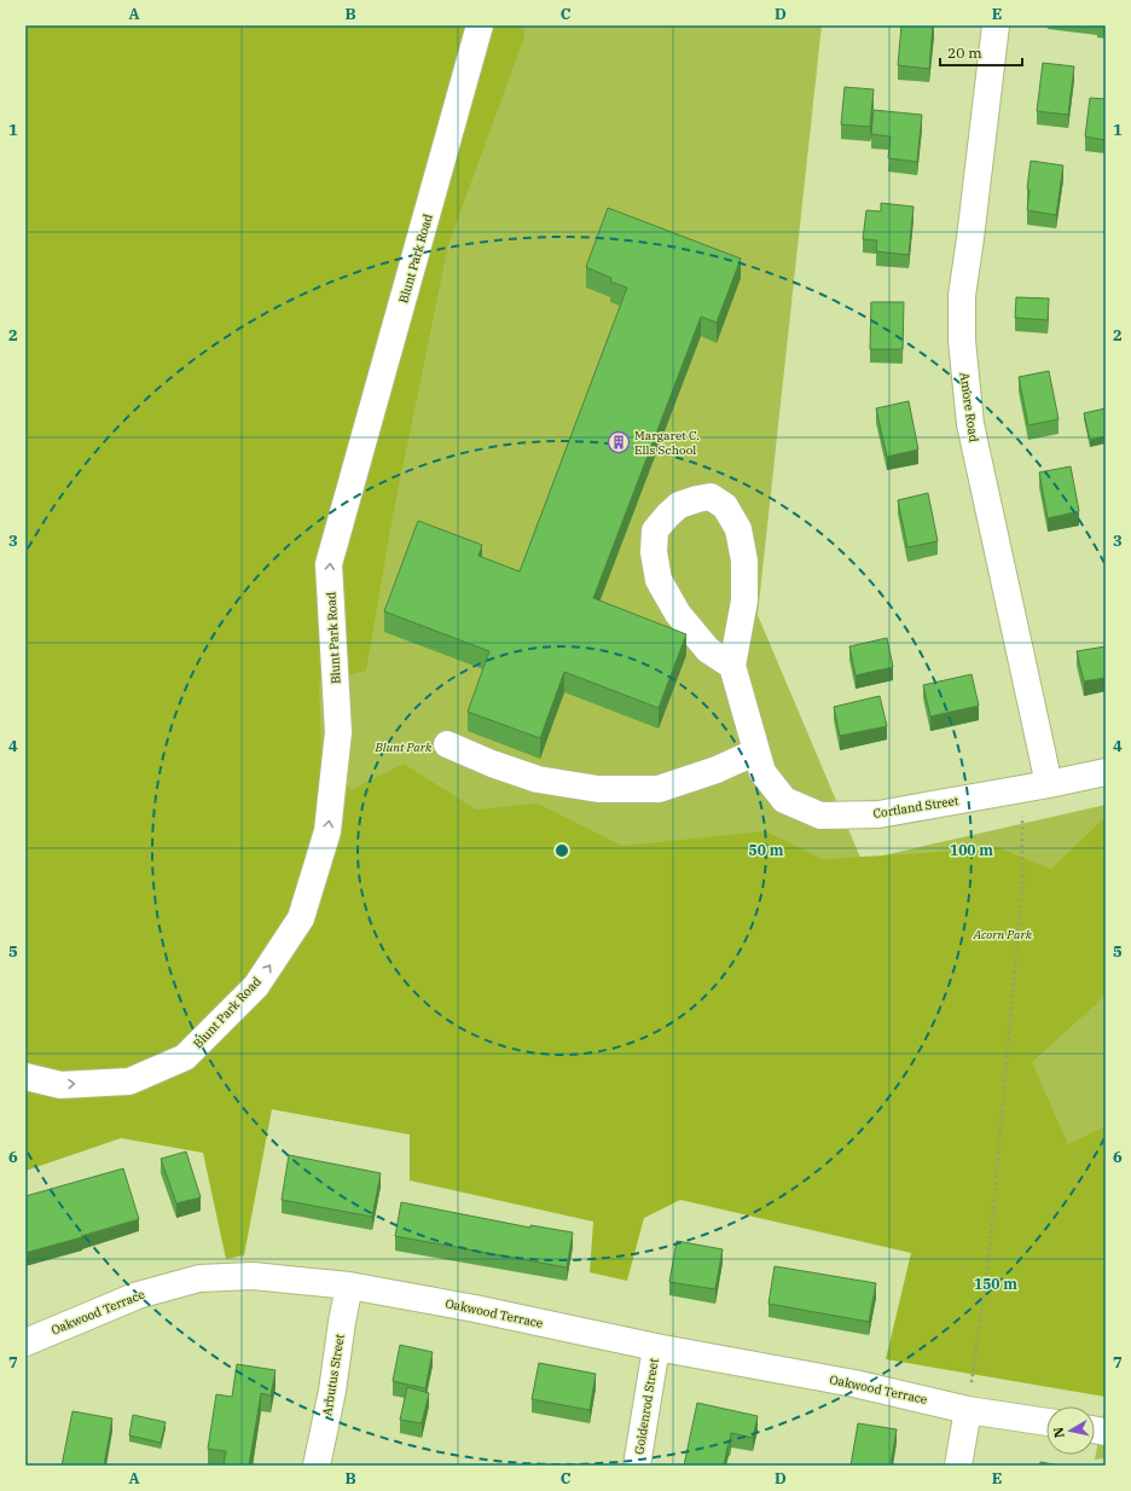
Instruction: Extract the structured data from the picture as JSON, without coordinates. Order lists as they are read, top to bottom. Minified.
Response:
{"streets":{"street":["Blunt Park Road","Amore Road","Cortland Street","Oakwood Terrace","Arbutus Street","Goldenrod Street"]},"crossings":[["Amore Road","Cortland Street"],["Oakwood Terrace","Arbutus Street"],["Oakwood Terrace","Goldenrod Street"]],"one_way":["Blunt Park Road"],"parks":["Blunt Park","Acorn Park"],"places":{"building":["Margaret C. Ells School"]},"scale_bar":"20 m","north":"left","grid":{"columns":["A","B","C","D","E"],"rows":["1","2","3","4","5","6","7"]},"rings":["50 m","100 m","150 m"]}
